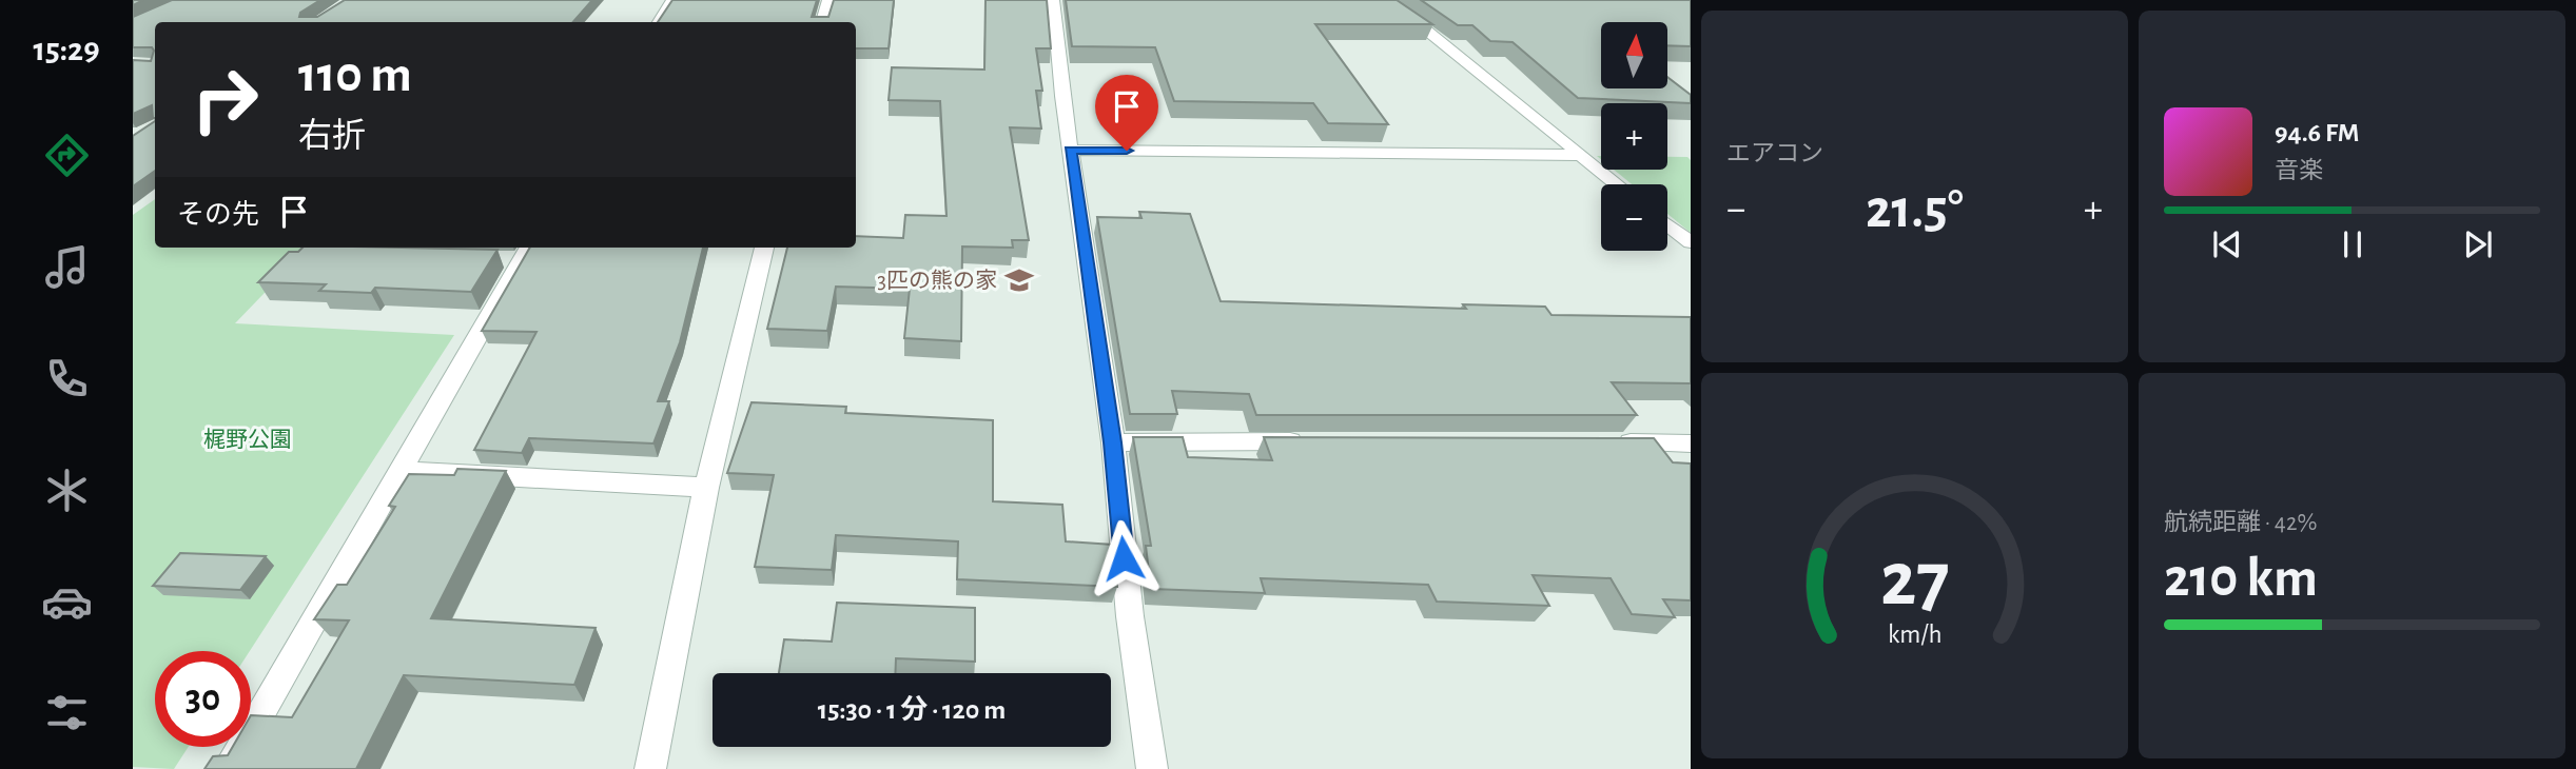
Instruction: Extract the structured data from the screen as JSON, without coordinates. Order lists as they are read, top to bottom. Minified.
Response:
{"parks":["梶野公園"],"places":{"school or university":["3匹の熊の家"]},"north":"top","page":{"tabs":"15:29","tile":["エアコン",["航続距離 · 42%","210 km"]],"map_buttons":["+","−"],"turn":["110 m","右折"],"song":["94.6 FM","音楽"],"then":"その先","heat":["−","21.5°","+"],"limit":"30","trip":"15:30 · 1 分 · 120 m","gauge":["27","km/h"]}}
